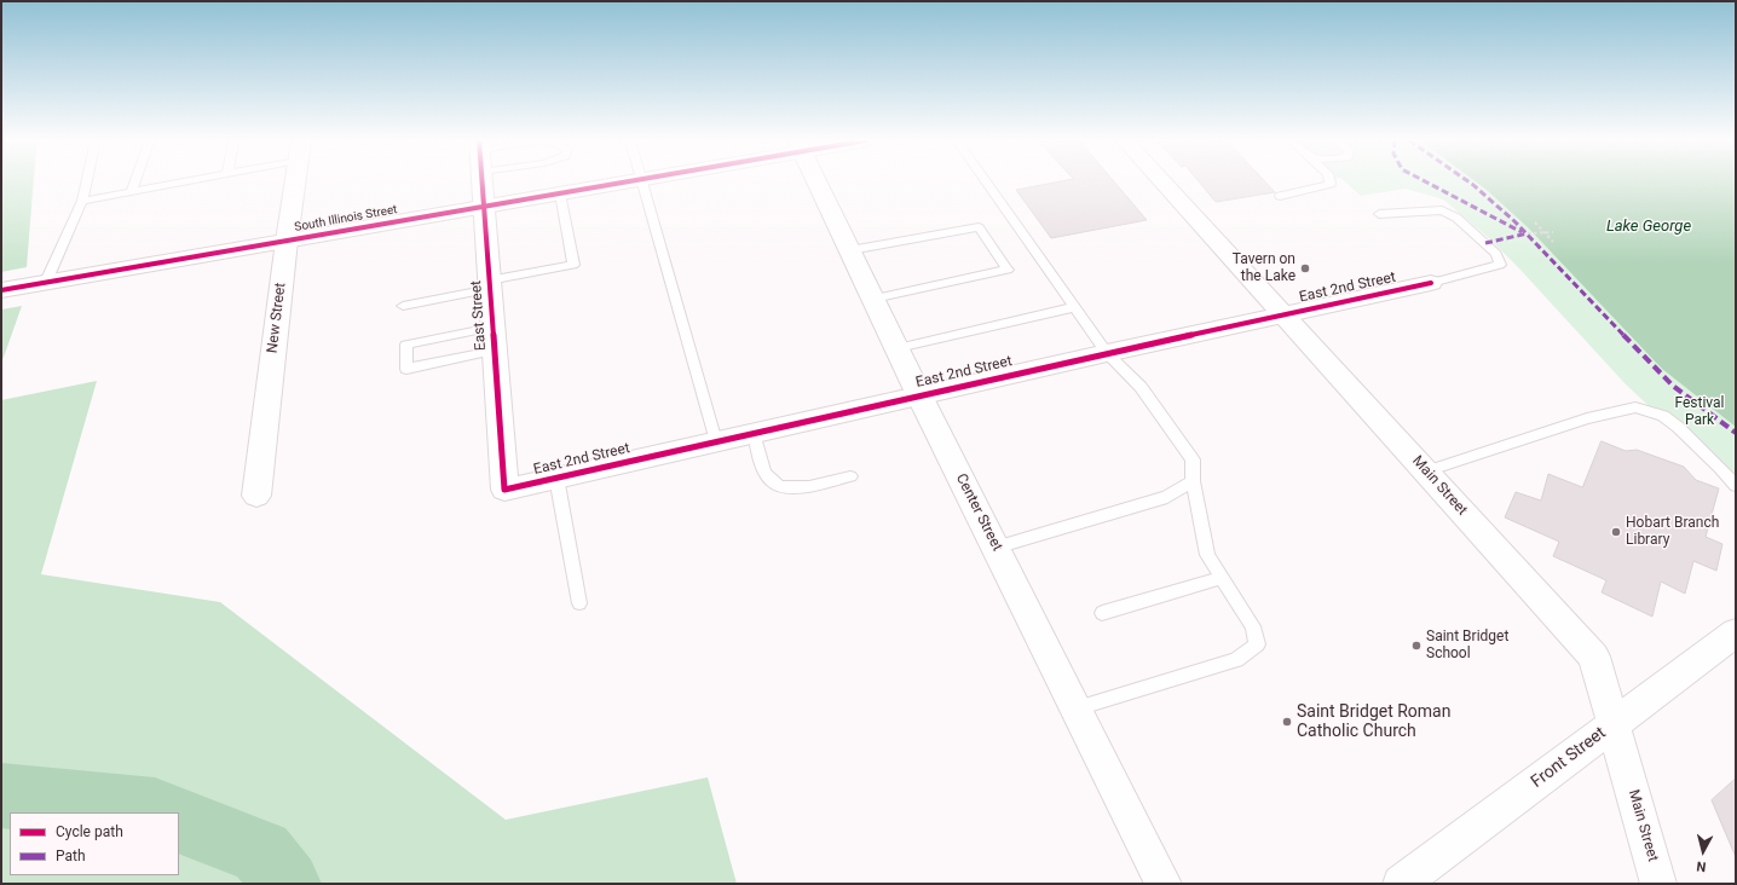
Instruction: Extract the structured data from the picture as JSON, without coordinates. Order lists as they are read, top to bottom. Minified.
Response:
{"streets":{"street":["South Illinois Street","East 2nd Street","East Street","New Street","Main Street","Center Street","Front Street"]},"crossings":[["South Illinois Street","East Street"],["South Illinois Street","New Street"],["East 2nd Street","East Street"],["East 2nd Street","Main Street"],["East 2nd Street","Center Street"],["Main Street","Front Street"]],"water":["Lake George"],"parks":["Festival Park"],"places":["Tavern on the Lake","Hobart Branch Library","Saint Bridget School","Saint Bridget Roman Catholic Church"],"legend":["Cycle path","Path"],"north":"bottom"}
